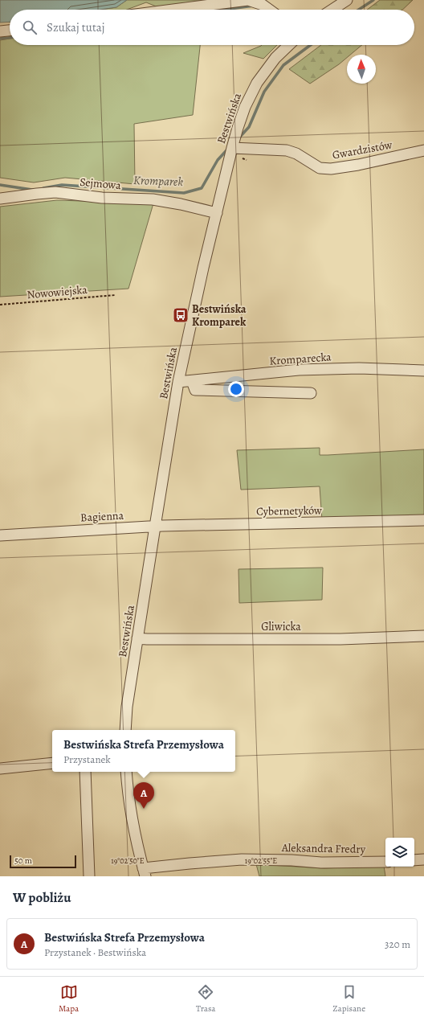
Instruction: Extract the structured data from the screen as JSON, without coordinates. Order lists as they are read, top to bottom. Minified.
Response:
{"streets":{"street":["Bestwińska","Gwardzistów","Sejmowa","Kromparecka","Cybernetyków","Bagienna","Gliwicka","Aleksandra Fredry"],"path":["Nowowiejska"]},"crossings":[["Bestwińska","Gwardzistów"],["Bestwińska","Sejmowa"],["Bestwińska","Kromparecka"],["Bestwińska","Cybernetyków"],["Bestwińska","Bagienna"],["Bestwińska","Gliwicka"],["Cybernetyków","Bagienna"]],"water":["Kromparek"],"places":{"bus stop":["Bestwińska Kromparek"]},"scale_bar":"50 m","north":"top","page":{"search":"Szukaj tutaj","popup":["Bestwińska Strefa Przemysłowa","Przystanek"],"pins":"A","scale":"50 m","heading":"W pobliżu","list":[{"mark":"A","name":"Bestwińska Strefa Przemysłowa","note":"Przystanek · Bestwińska","value":"320 m"}],"nav":["Mapa","Trasa","Zapisane"]},"coordinates":["19°02'50\"E","19°02'55\"E"]}
